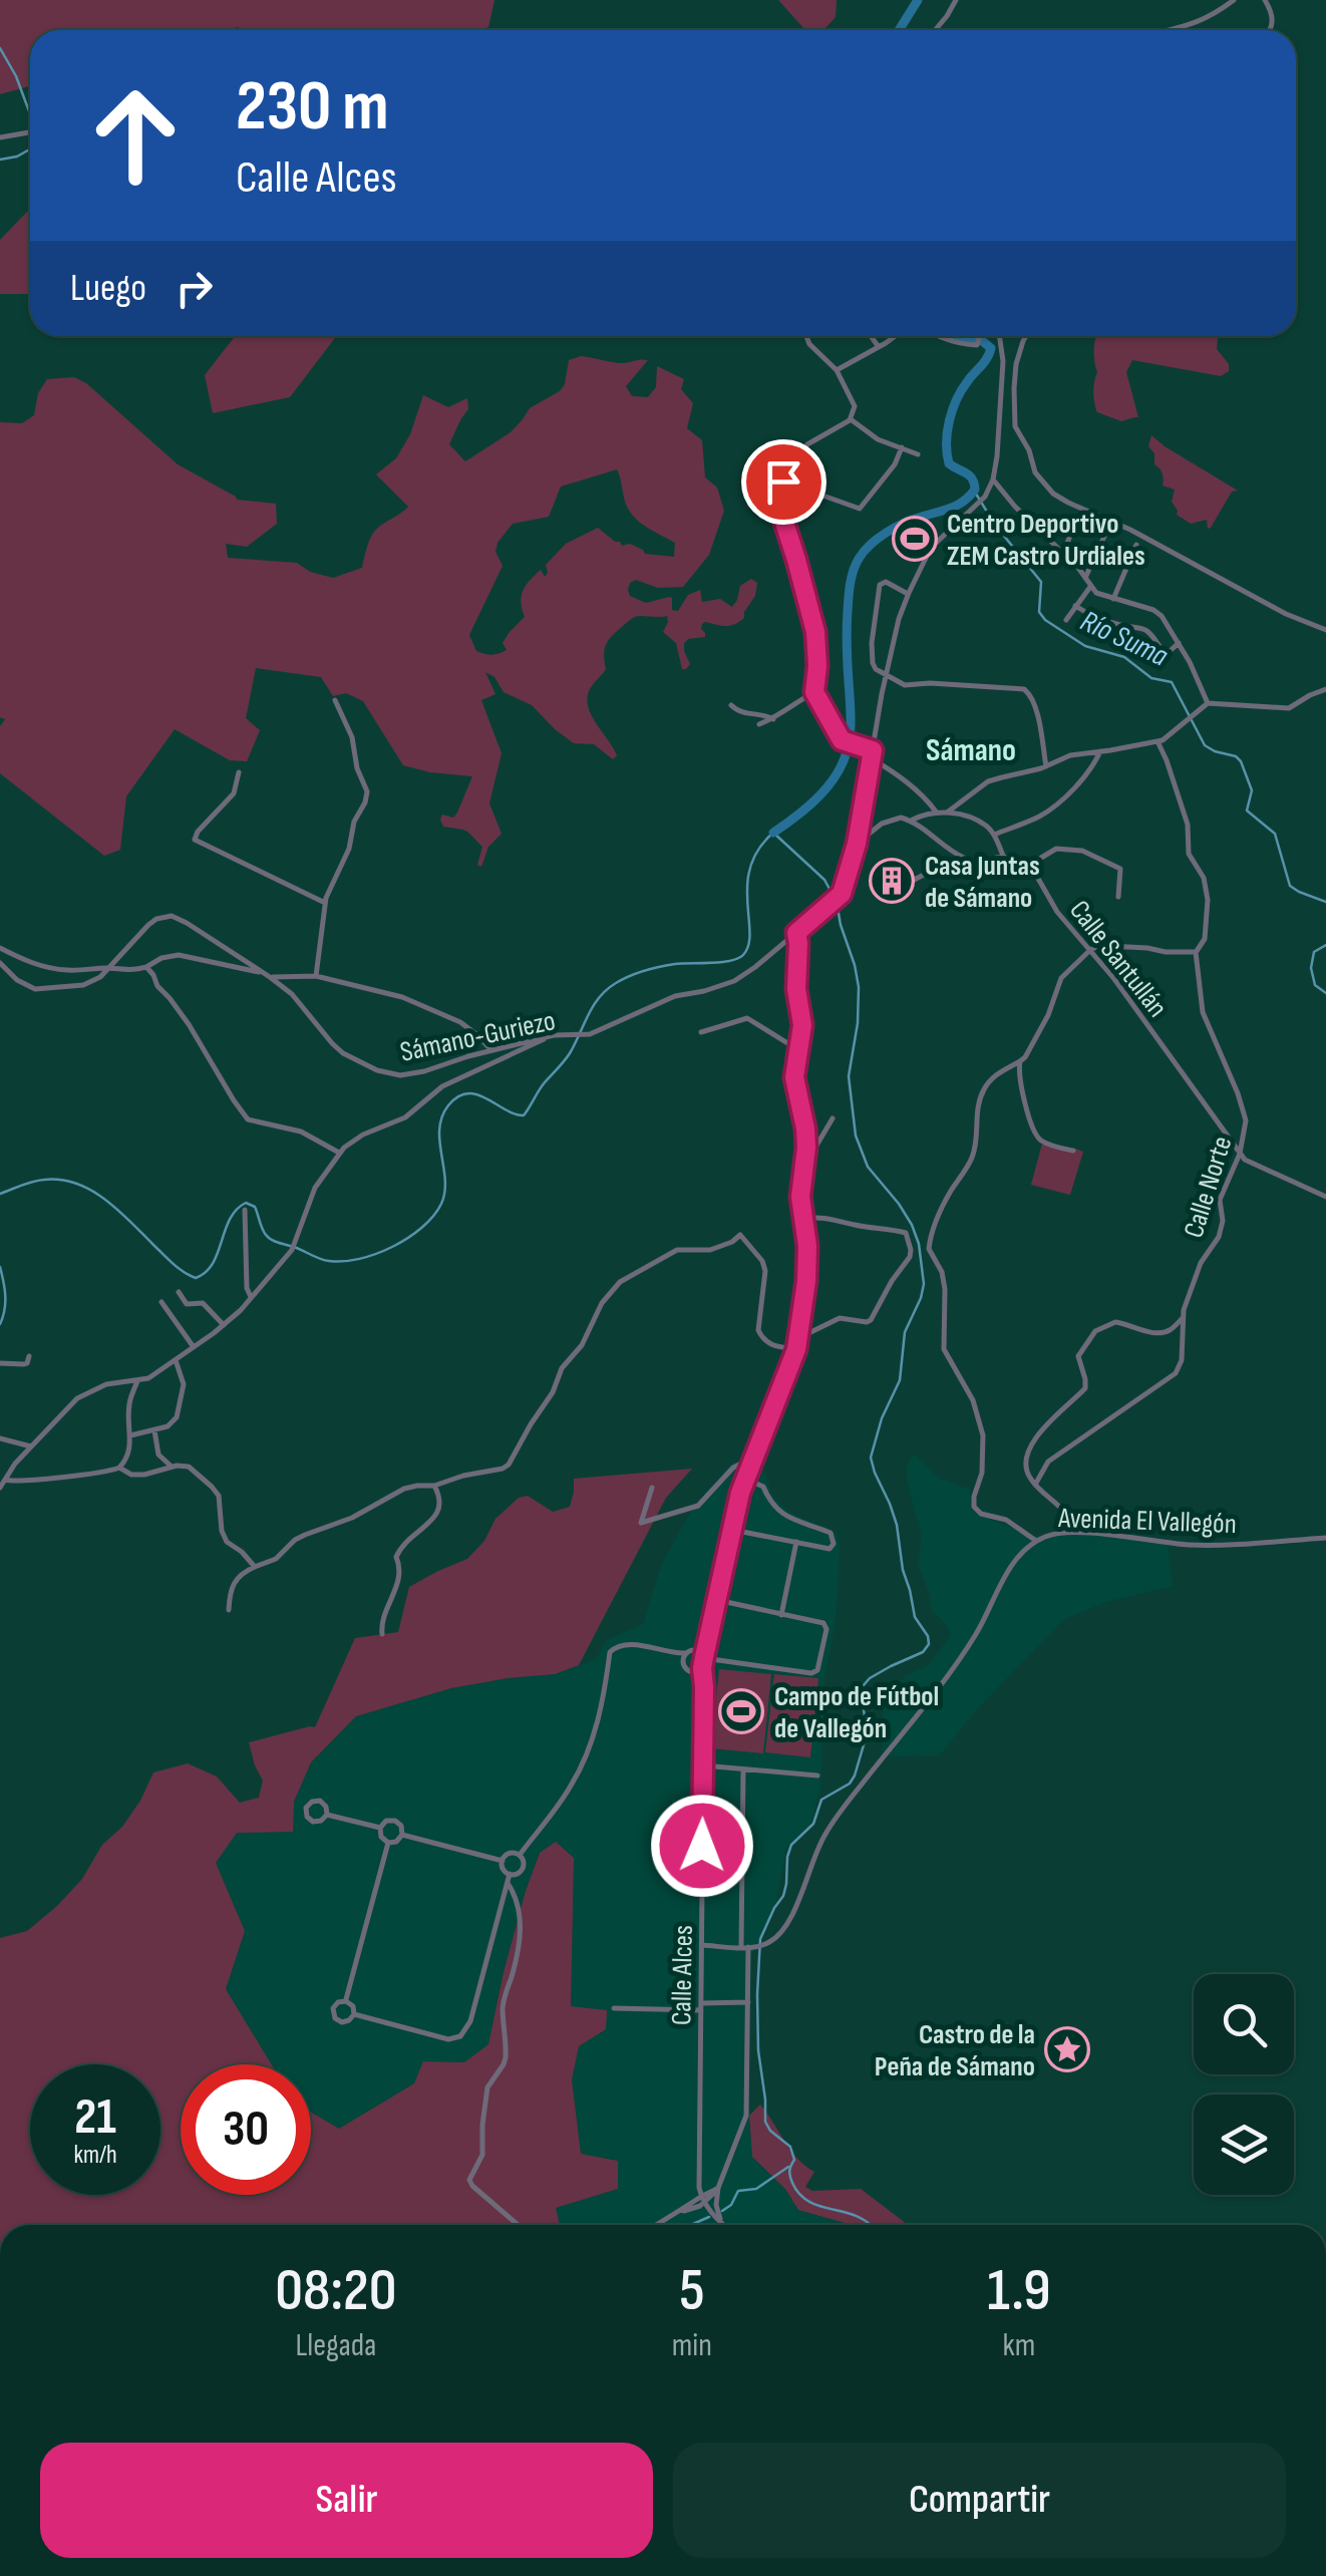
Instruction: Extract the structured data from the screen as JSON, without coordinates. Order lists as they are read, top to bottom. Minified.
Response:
{"streets":{"street":["Calle Santullán","Sámano-Guriezo","Calle Norte","Avenida El Vallegón","Calle Alces"]},"crossings":[["Calle Santullán","Calle Norte"],["Sámano-Guriezo","Calle Alces"]],"districts":["Sámano"],"water":["Río Suma"],"places":{"sports":["Centro Deportivo ZEM Castro Urdiales","Campo de Fútbol de Vallegón"],"building":["Casa Juntas de Sámano"],"place":["Castro de la Peña de Sámano"]},"page":{"turn":["230 m","Calle Alces"],"then":"Luego","speed":"21 km/h","limit":"30","eta":["08:20","Llegada","5","min","1.9","km"],"buttons":["Salir","Compartir"]}}
